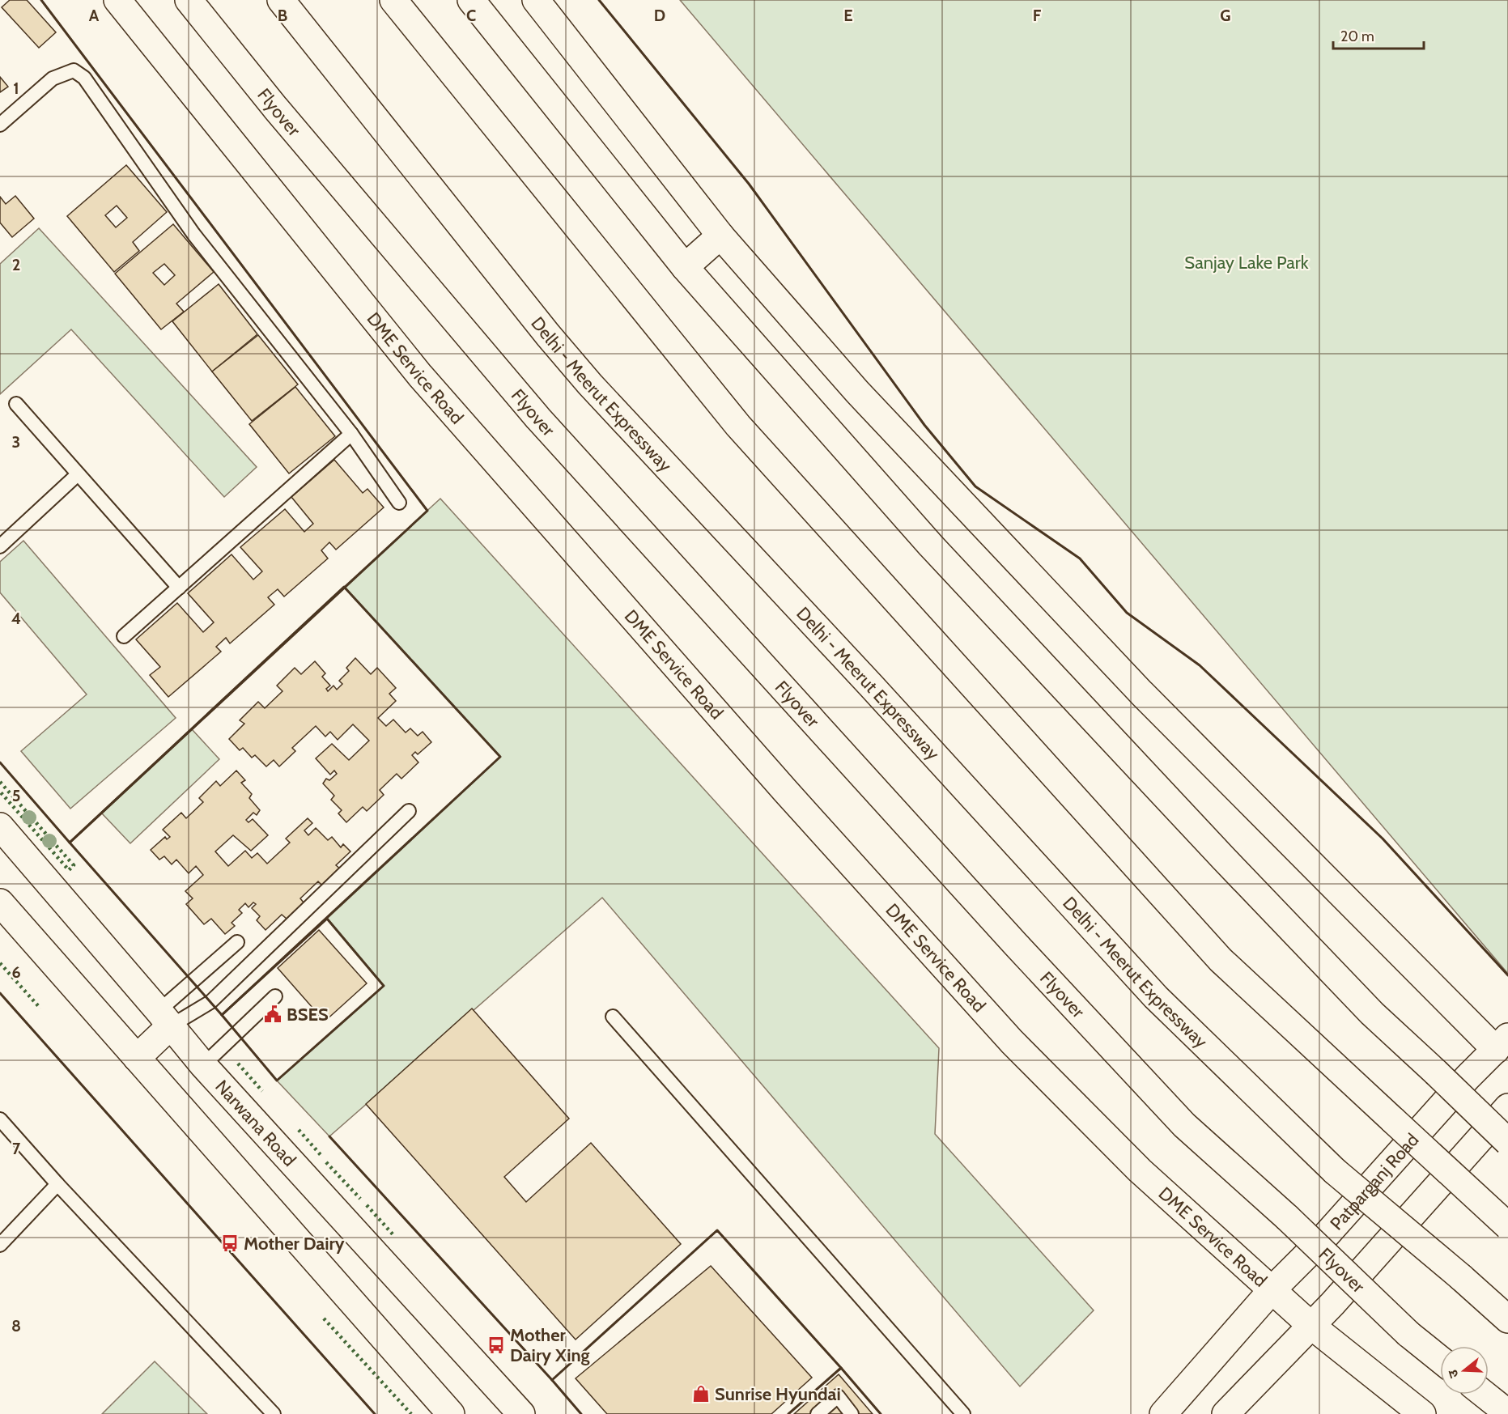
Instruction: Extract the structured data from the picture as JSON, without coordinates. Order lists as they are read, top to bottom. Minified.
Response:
{"streets":{"main road":["Flyover","DME Service Road","Delhi - Meerut Expressway","Narwana Road","Patparganj Road"]},"crossings":[["DME Service Road","Patparganj Road"]],"parks":["Sanjay Lake Park"],"places":{"public building":["BSES"],"bus stop":["Mother Dairy","Mother Dairy Xing"],"shop":["Sunrise Hyundai"]},"scale_bar":"20 m","north":"left","grid":{"columns":["A","B","C","D","E","F","G"],"rows":["1","2","3","4","5","6","7","8"]}}
